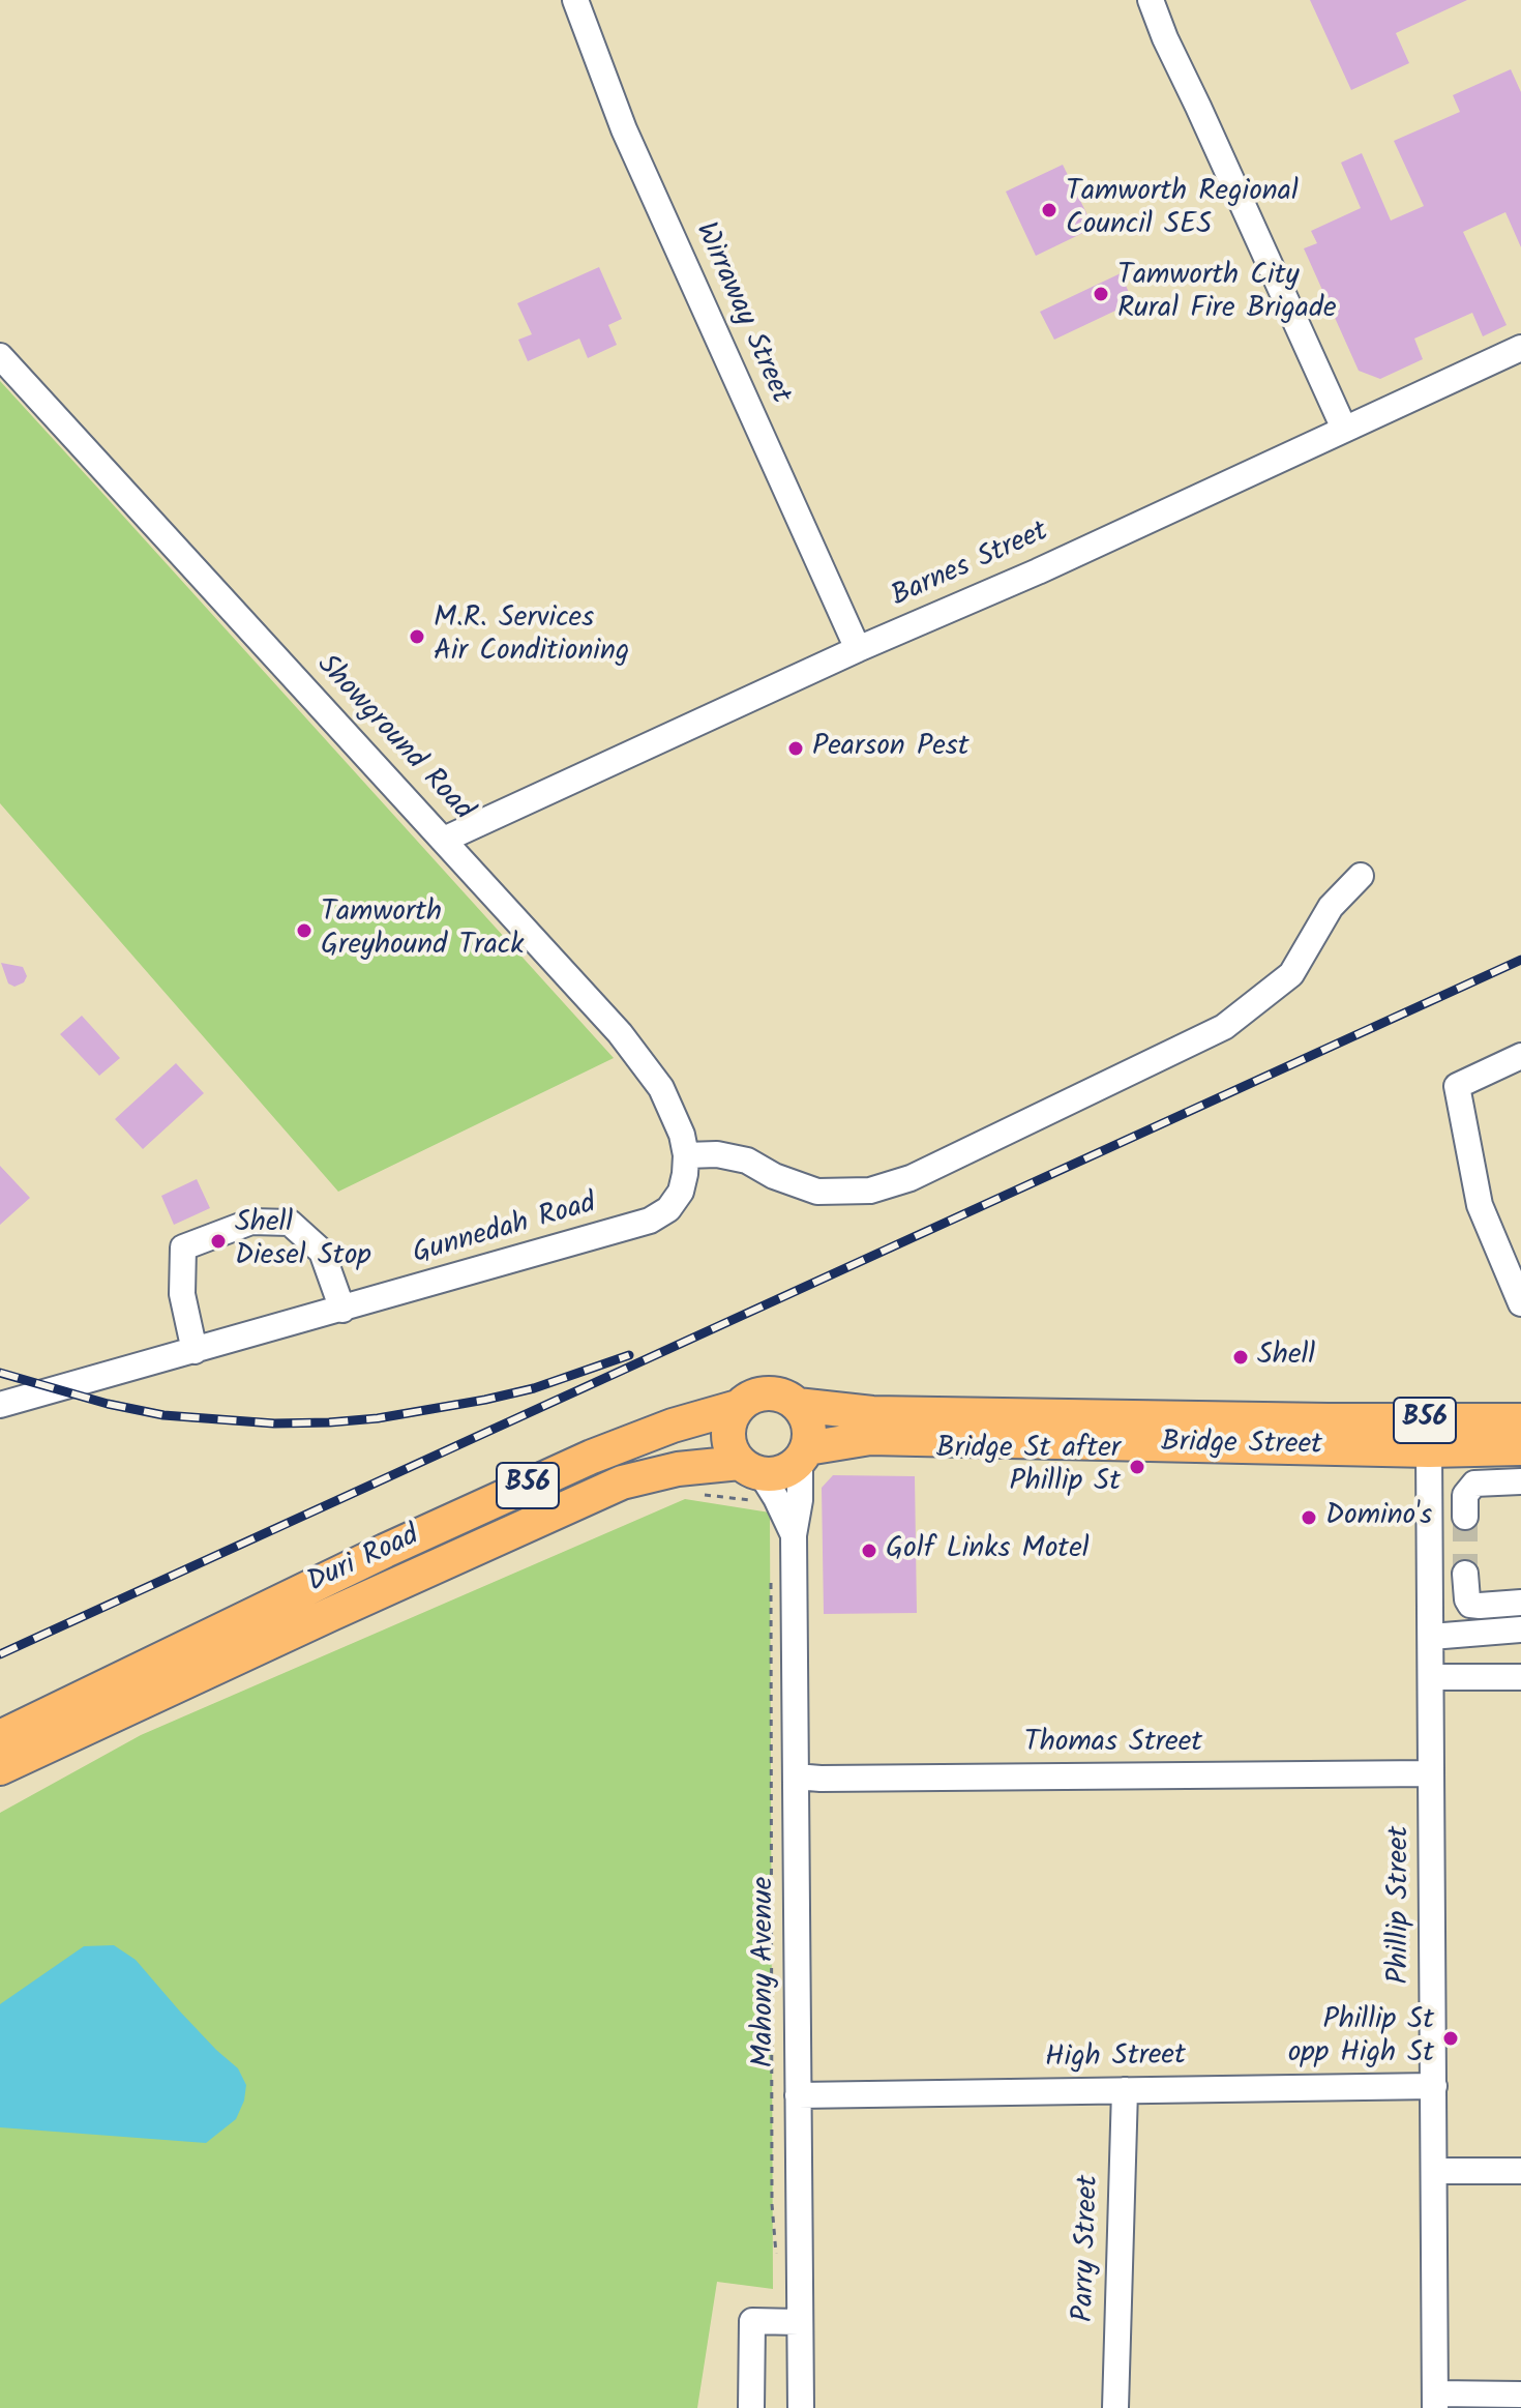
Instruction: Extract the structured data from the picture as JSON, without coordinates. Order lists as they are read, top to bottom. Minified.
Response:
{"streets":{"main road":["B56","Bridge Street","Duri Road"],"street":["Wirraway Street","Barnes Street","Showground Road","Gunnedah Road","Thomas Street","Phillip Street","Mahony Avenue","High Street","Parry Street"]},"crossings":[["Wirraway Street","Barnes Street"],["Barnes Street","Showground Road"],["Showground Road","Gunnedah Road"],["B56","Bridge Street"],["B56","Duri Road"],["B56","Mahony Avenue"],["Bridge Street","Duri Road"],["Bridge Street","Phillip Street"],["Bridge Street","Mahony Avenue"],["Duri Road","Mahony Avenue"],["Thomas Street","Phillip Street"],["Thomas Street","Mahony Avenue"],["Phillip Street","High Street"],["Mahony Avenue","High Street"],["High Street","Parry Street"]],"places":["Tamworth Regional Council SES","Tamworth City Rural Fire Brigade","M.R. Services Air Conditioning","Pearson Pest","Tamworth Greyhound Track","Shell Diesel Stop","Shell","Bridge St after Phillip St","Domino's","Golf Links Motel","Phillip St opp High St"]}
